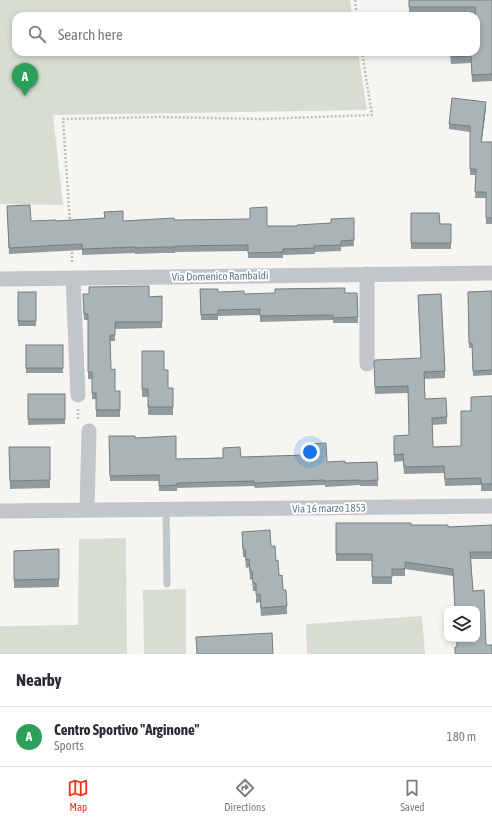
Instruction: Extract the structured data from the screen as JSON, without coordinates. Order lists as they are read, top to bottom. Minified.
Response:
{"streets":{"street":["Via Domenico Rambaldi","Via 16 marzo 1853"]},"page":{"search":"Search here","pins":"A","heading":"Nearby","list":[{"mark":"A","name":"Centro Sportivo \"Arginone\"","note":"Sports","value":"180 m"}],"nav":["Map","Directions","Saved"]}}
